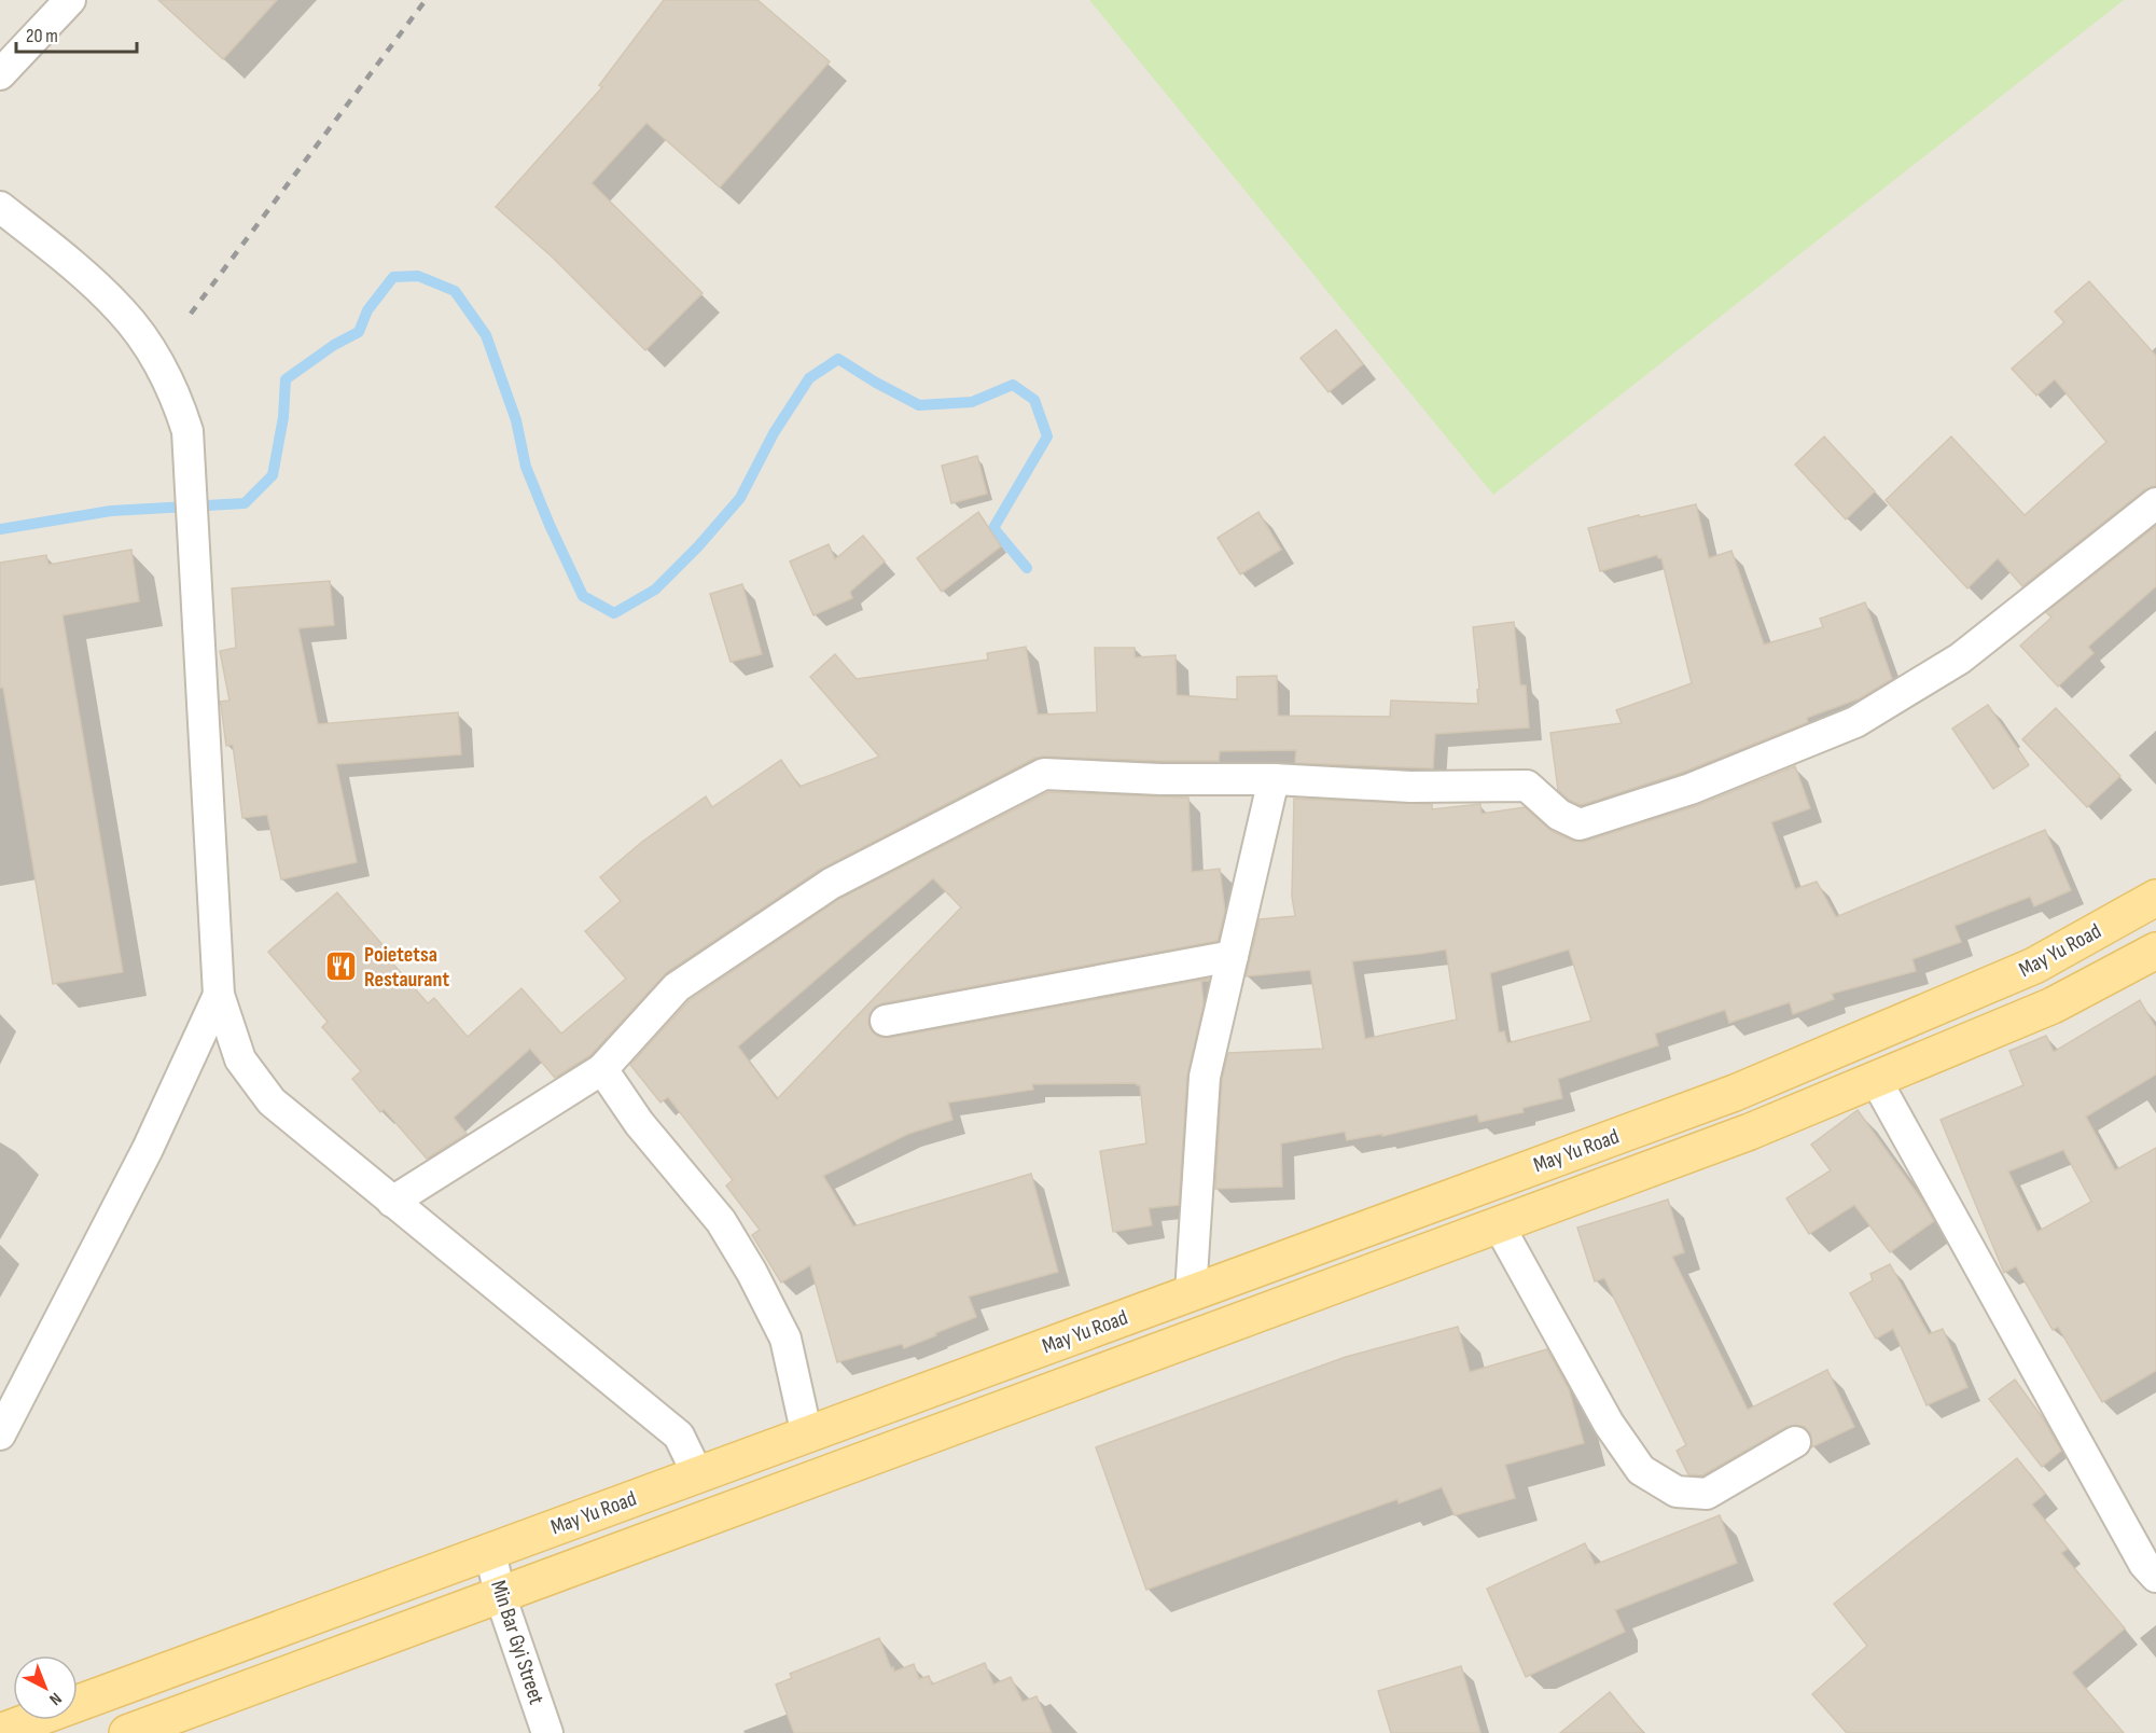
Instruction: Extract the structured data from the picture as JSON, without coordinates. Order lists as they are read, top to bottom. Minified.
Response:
{"streets":{"main road":["May Yu Road"],"street":["Min Bar Gyi Street"]},"crossings":[["May Yu Road","Min Bar Gyi Street"]],"places":{"restaurant":["Poietetsa Restaurant"]},"scale_bar":"20 m","north":"bottom right"}
